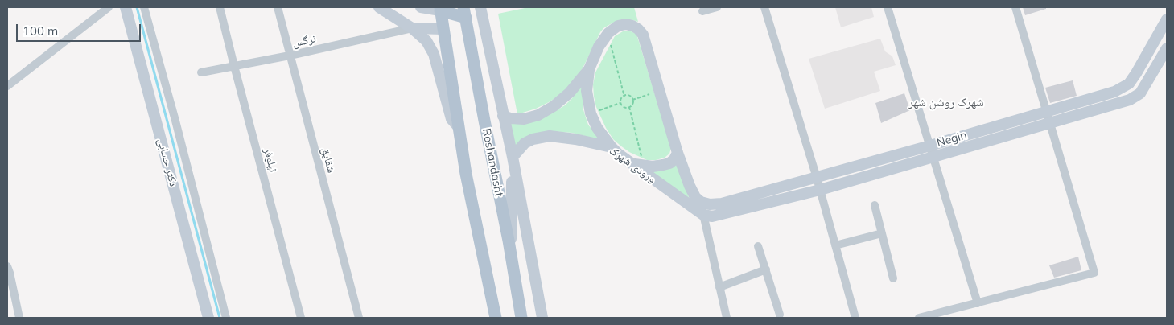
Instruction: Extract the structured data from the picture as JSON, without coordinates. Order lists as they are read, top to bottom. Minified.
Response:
{"streets":{"main road":["Roshandasht"],"street":["نرگس","Negin","نیلوفر","شقایق","دکتر حسابی","ورودی شهرک"]},"crossings":[["نرگس","نیلوفر"],["نرگس","شقایق"],["Negin","ورودی شهرک"]],"districts":["شهرک روشن شهر"],"scale_bar":"100 m"}
